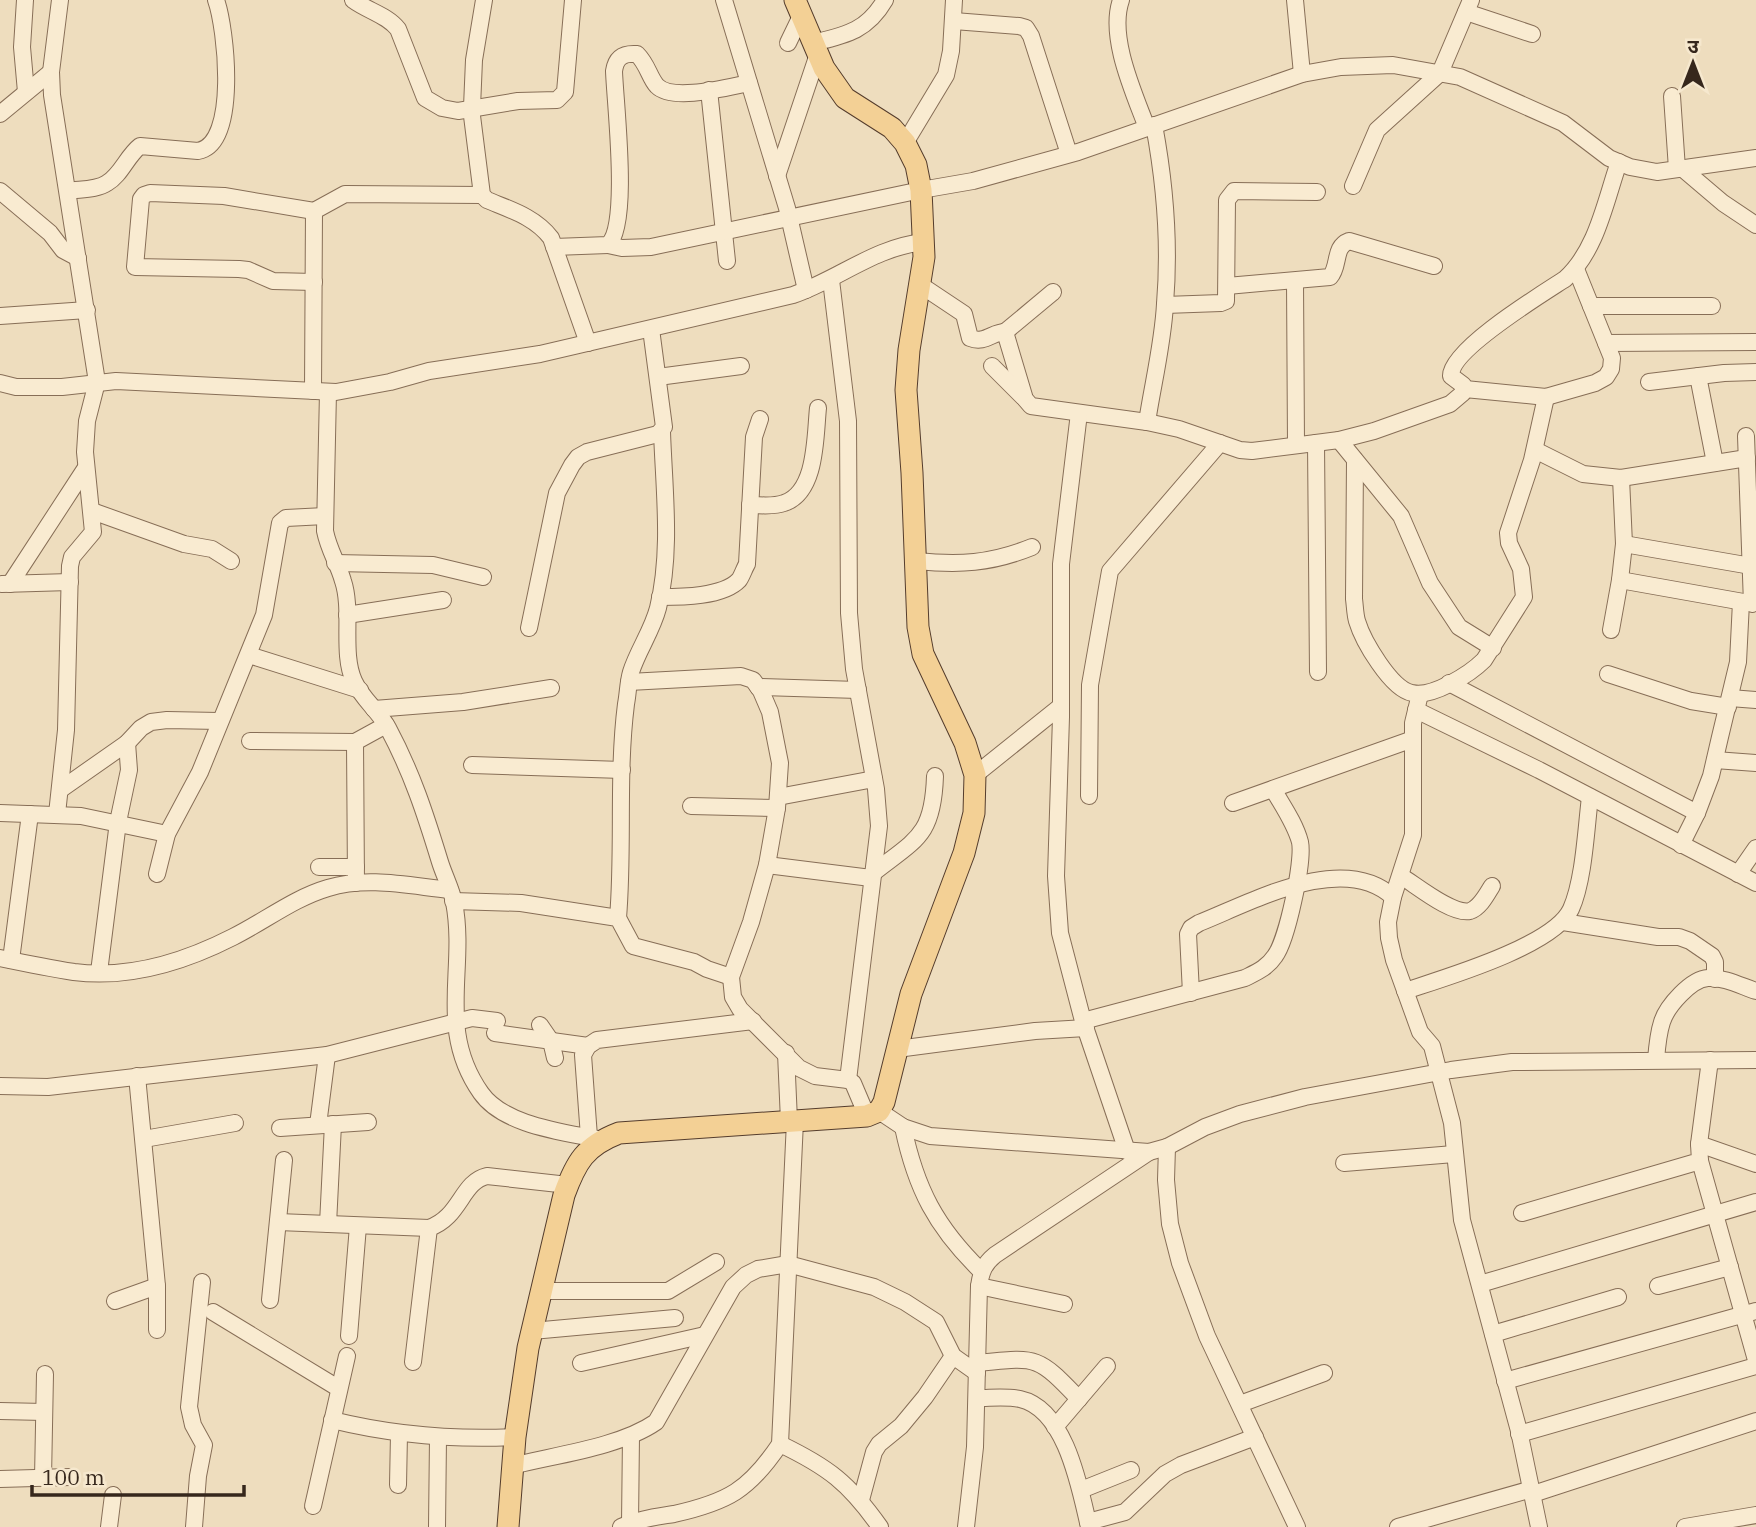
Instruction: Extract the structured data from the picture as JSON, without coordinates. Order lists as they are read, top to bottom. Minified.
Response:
{"scale_bar":"100 m","north":"top"}
